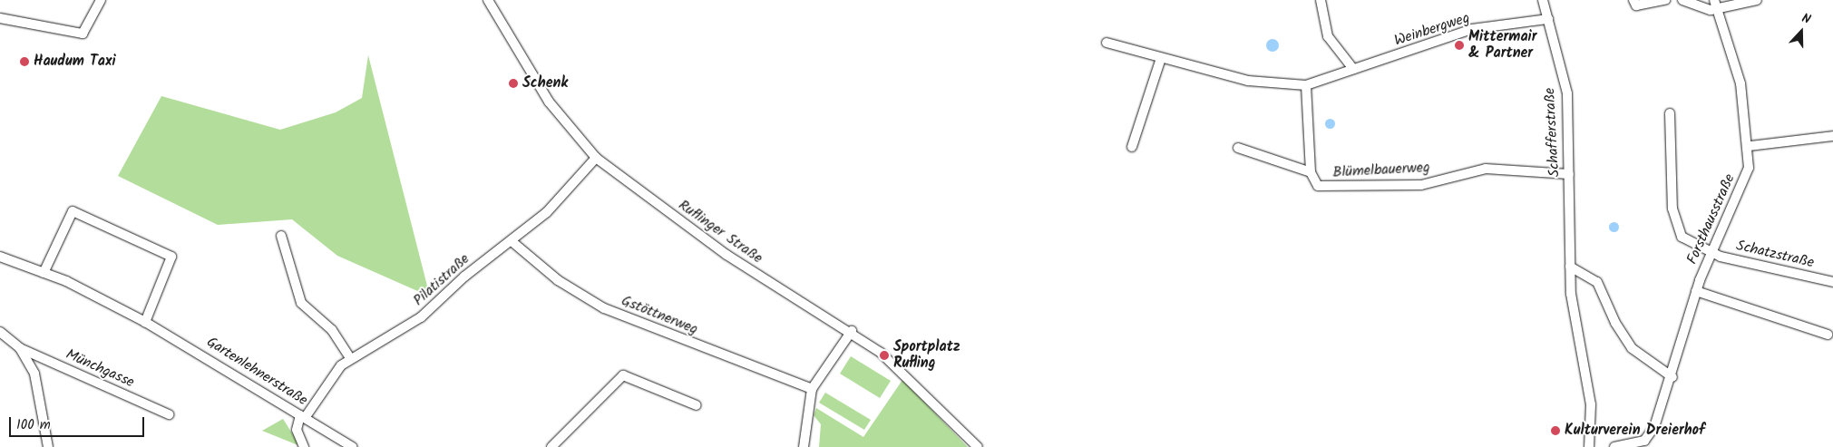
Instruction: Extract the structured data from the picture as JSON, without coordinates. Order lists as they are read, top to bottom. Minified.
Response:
{"streets":{"street":["Weinbergweg","Schafferstraße","Blümelbauerweg","Forsthausstraße","Ruflinger Straße","Schatzstraße","Pilatistraße","Gstöttnerweg","Münchgasse","Gartenlehnerstraße"]},"crossings":[["Weinbergweg","Schafferstraße"],["Weinbergweg","Blümelbauerweg"],["Schafferstraße","Blümelbauerweg"],["Forsthausstraße","Schatzstraße"],["Ruflinger Straße","Pilatistraße"],["Pilatistraße","Gstöttnerweg"],["Pilatistraße","Gartenlehnerstraße"]],"places":["Mittermair & Partner","Haudum Taxi","Schenk","Sportplatz Rufling","Kulturverein Dreierhof"],"scale_bar":"100 m","north":"top"}
